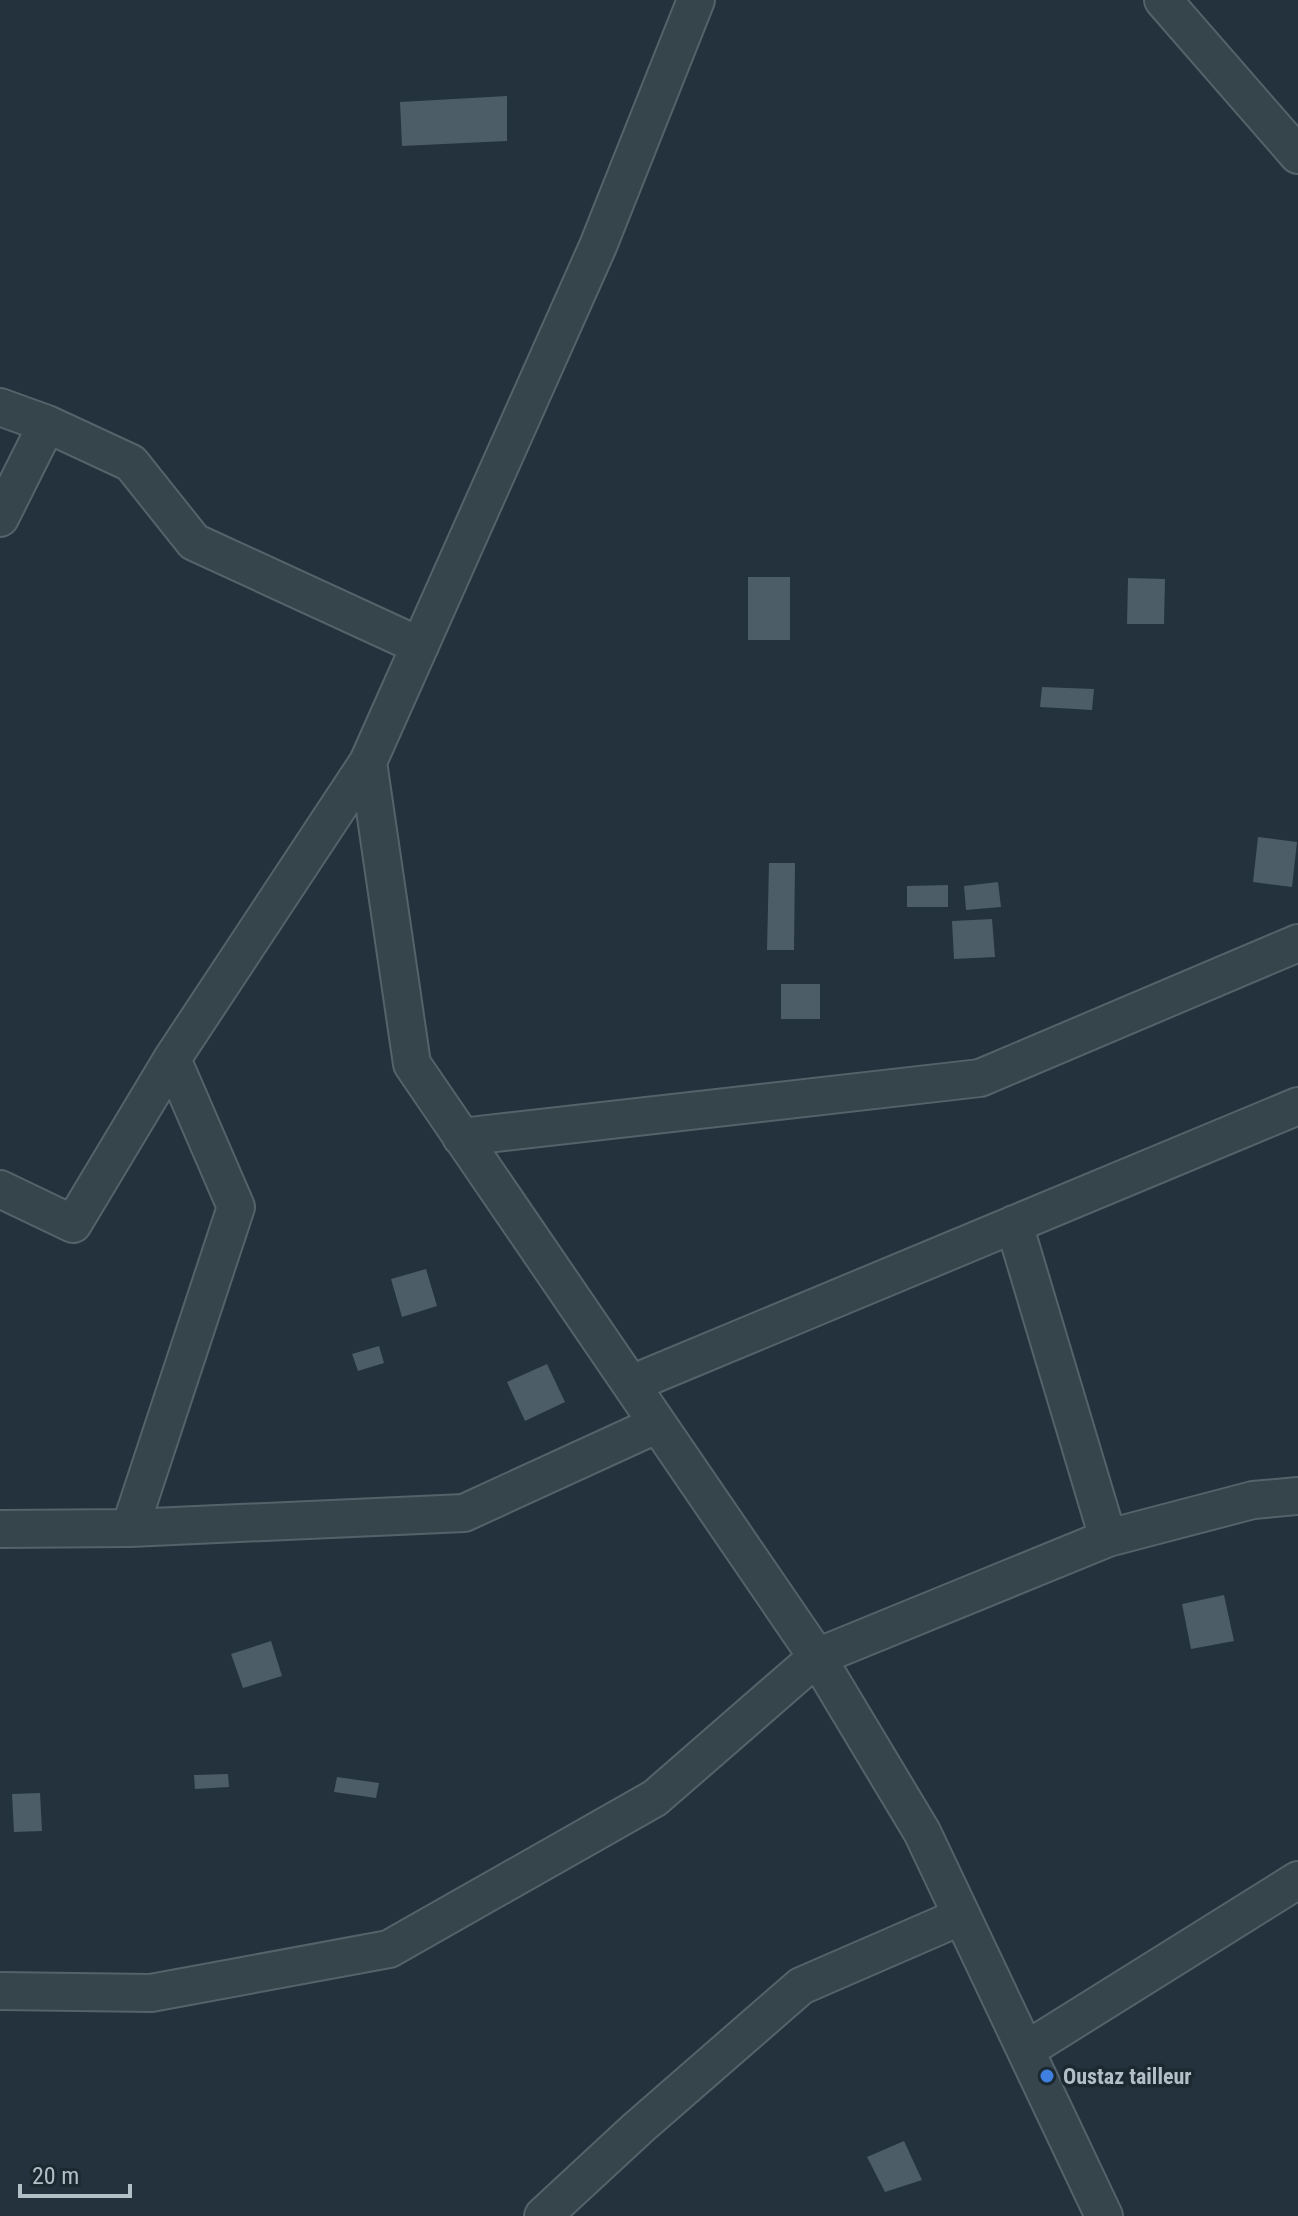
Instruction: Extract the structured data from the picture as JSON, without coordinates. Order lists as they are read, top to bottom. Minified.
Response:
{"places":["Oustaz tailleur"],"scale_bar":"20 m"}
